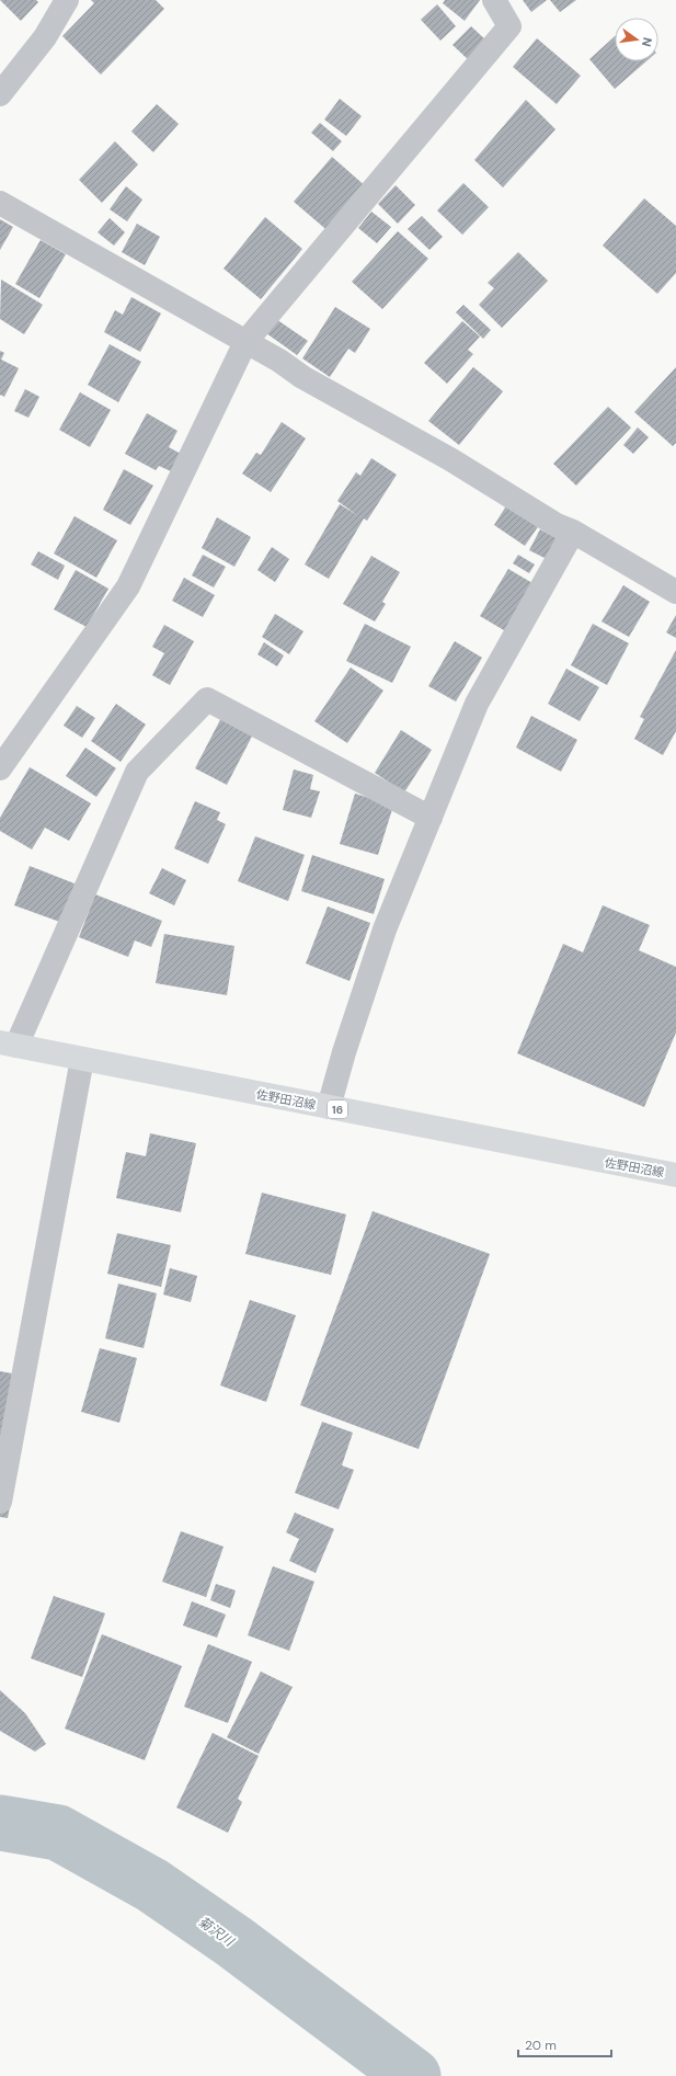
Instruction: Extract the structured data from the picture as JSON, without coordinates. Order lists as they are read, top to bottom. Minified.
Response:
{"streets":{"main road":["佐野田沼線","16"]},"water":["菊沢川"],"scale_bar":"20 m","north":"right"}
